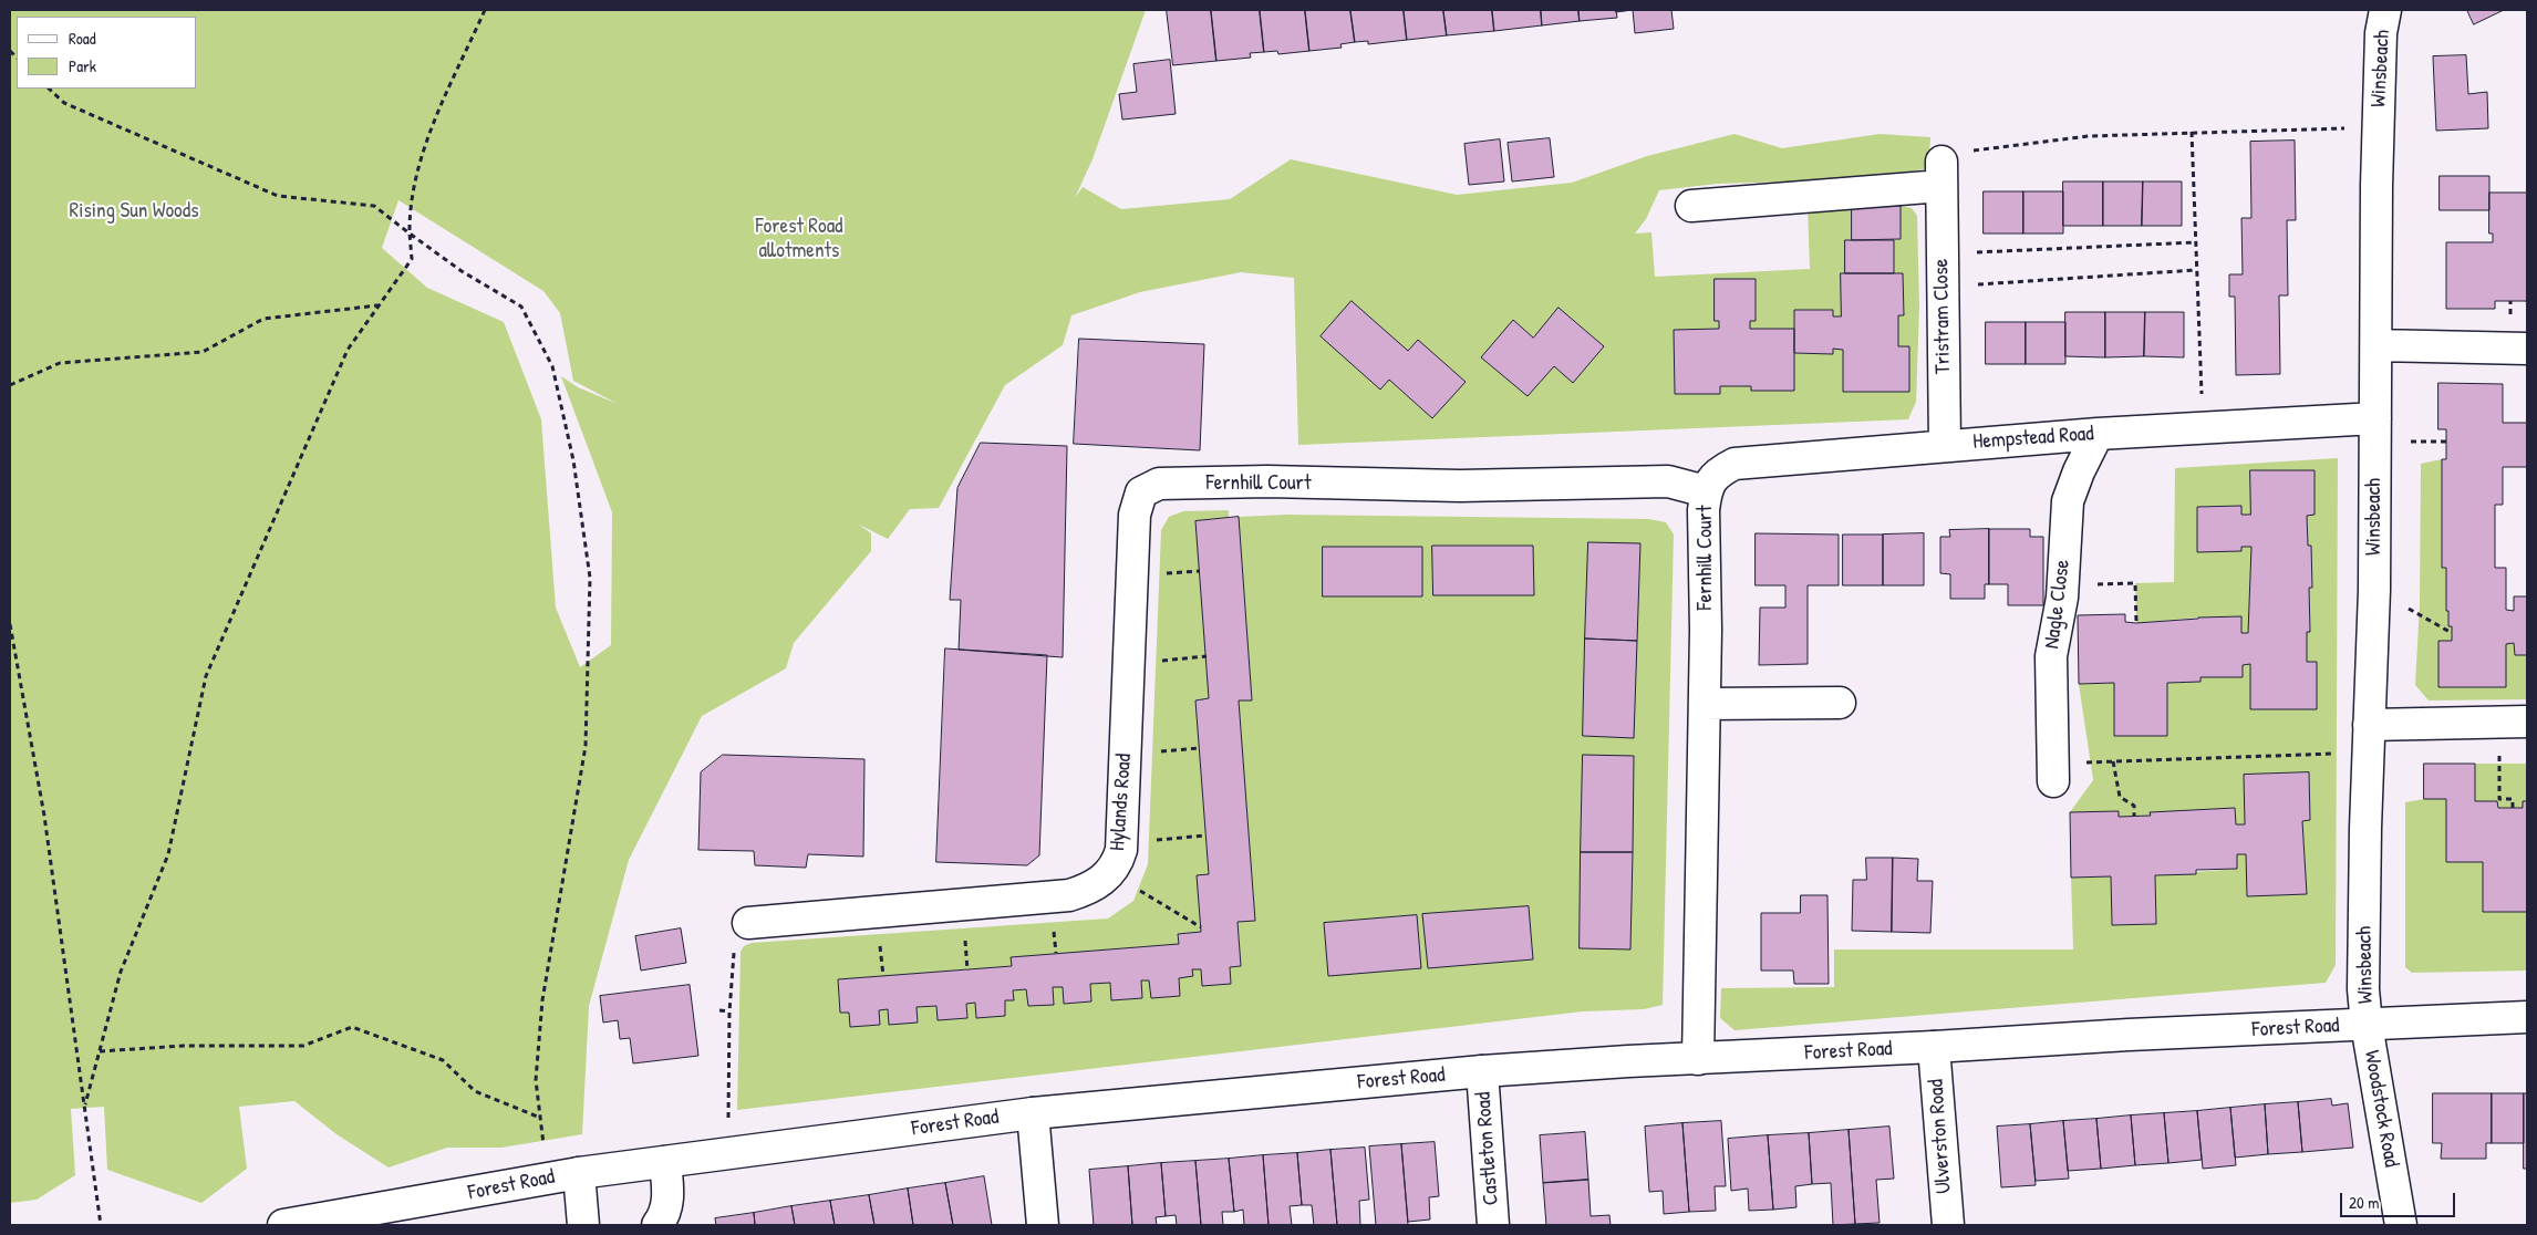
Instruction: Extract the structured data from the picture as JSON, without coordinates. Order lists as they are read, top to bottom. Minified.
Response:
{"streets":{"street":["Winsbeach","Tristram Close","Hempstead Road","Fernhill Court","Nagle Close","Hylands Road","Forest Road","Woodstock Road","Ulverston Road","Castleton Road"]},"crossings":[["Winsbeach","Hempstead Road"],["Winsbeach","Forest Road"],["Winsbeach","Woodstock Road"],["Tristram Close","Hempstead Road"],["Hempstead Road","Fernhill Court"],["Hempstead Road","Nagle Close"],["Fernhill Court","Hylands Road"],["Fernhill Court","Forest Road"],["Forest Road","Woodstock Road"],["Forest Road","Ulverston Road"],["Forest Road","Castleton Road"]],"parks":["Rising Sun Woods","Forest Road allotments"],"legend":["Road","Park"],"scale_bar":"20 m"}
